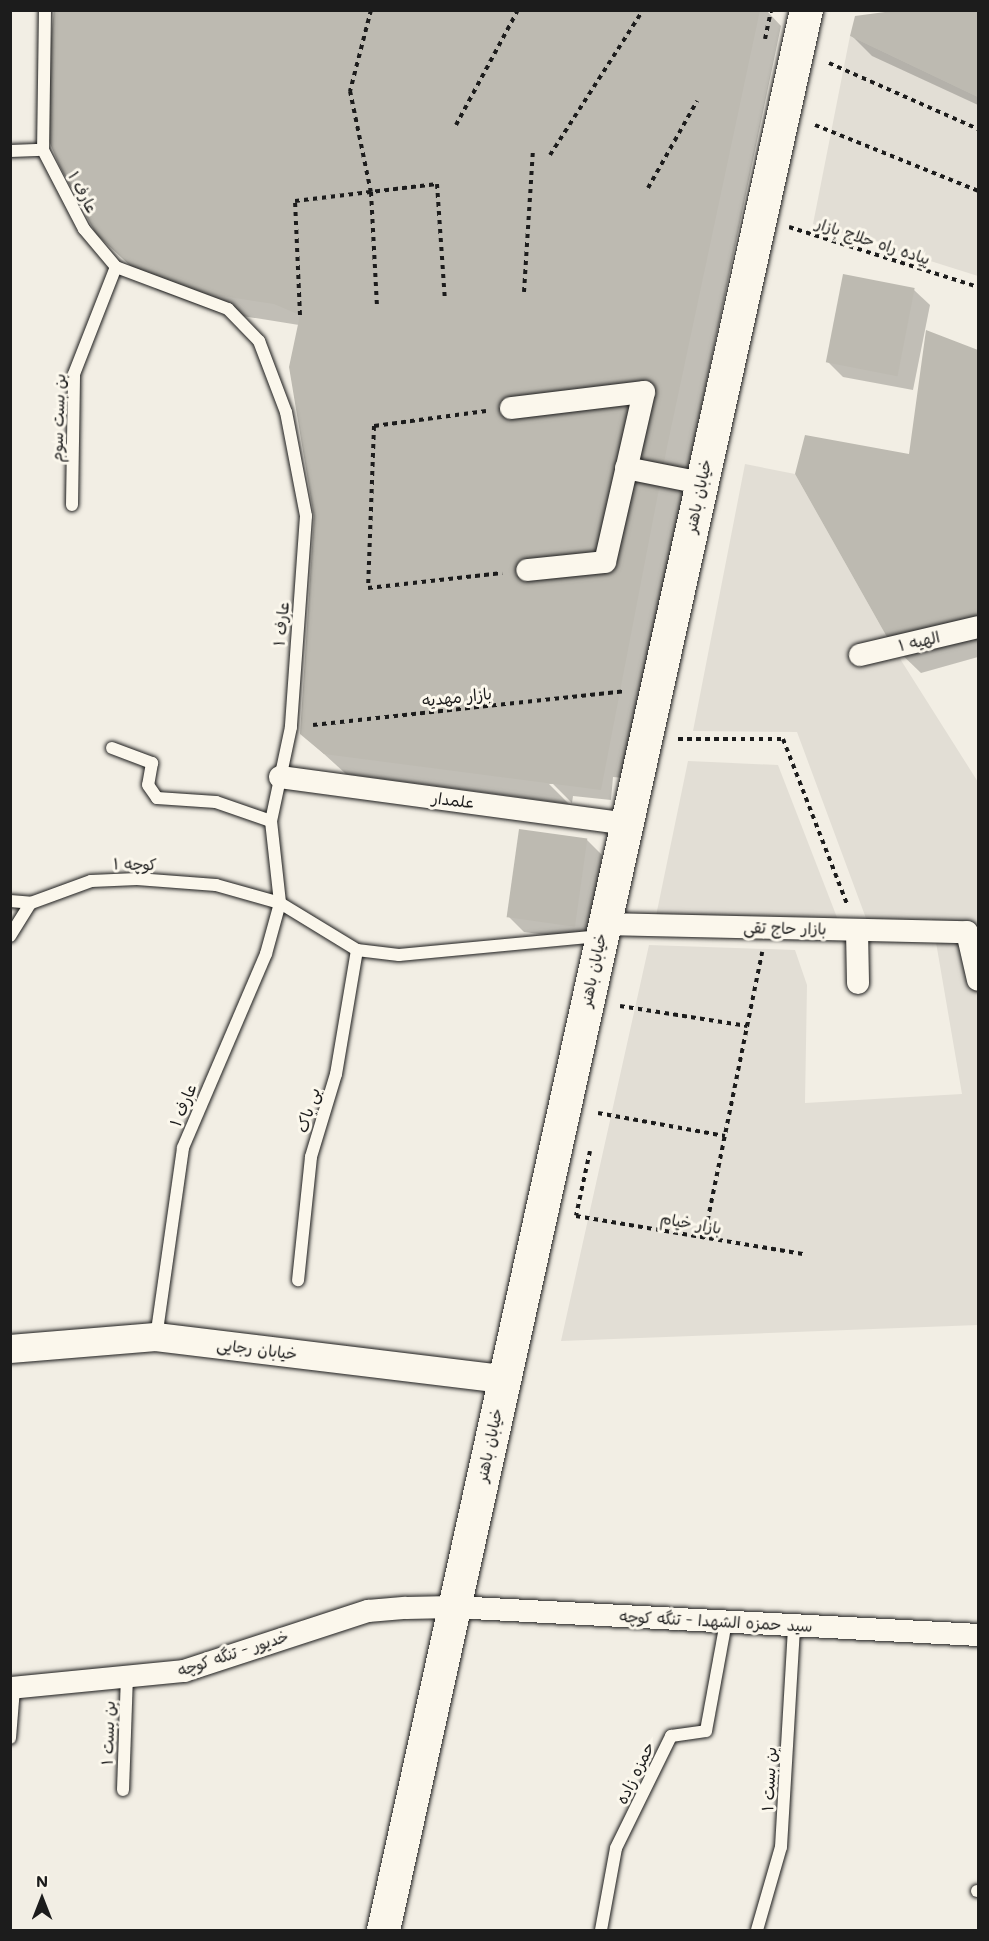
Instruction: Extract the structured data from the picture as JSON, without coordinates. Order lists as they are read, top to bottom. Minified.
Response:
{"streets":{"main road":["خیابان باهنر"],"street":["الهیه ۱","علمدار","بازار حاج تقی","خیابان رجایی","سید حمزه الشهدا - تنگه کوچه","خدیور - تنگه کوچه"],"lane":["عارف ۱","بن بست سوم","کوچه ۱","بی باک","بن بست ۱","حمزه زاده"],"path":["پیاده راه حلاج بازار","بازار مهدیه","بازار خیام"]},"crossings":[["عارف ۱","بن بست سوم"],["عارف ۱","بازار مهدیه"],["عارف ۱","علمدار"],["عارف ۱","کوچه ۱"],["عارف ۱","خیابان رجایی"],["پیاده راه حلاج بازار","خیابان باهنر"],["خیابان باهنر","علمدار"],["خیابان باهنر","بازار حاج تقی"],["خیابان باهنر","خیابان رجایی"],["خیابان باهنر","سید حمزه الشهدا - تنگه کوچه"],["خیابان باهنر","خدیور - تنگه کوچه"],["سید حمزه الشهدا - تنگه کوچه","خدیور - تنگه کوچه"],["سید حمزه الشهدا - تنگه کوچه","بن بست ۱"],["سید حمزه الشهدا - تنگه کوچه","حمزه زاده"],["خدیور - تنگه کوچه","بن بست ۱"]],"north":"top"}
